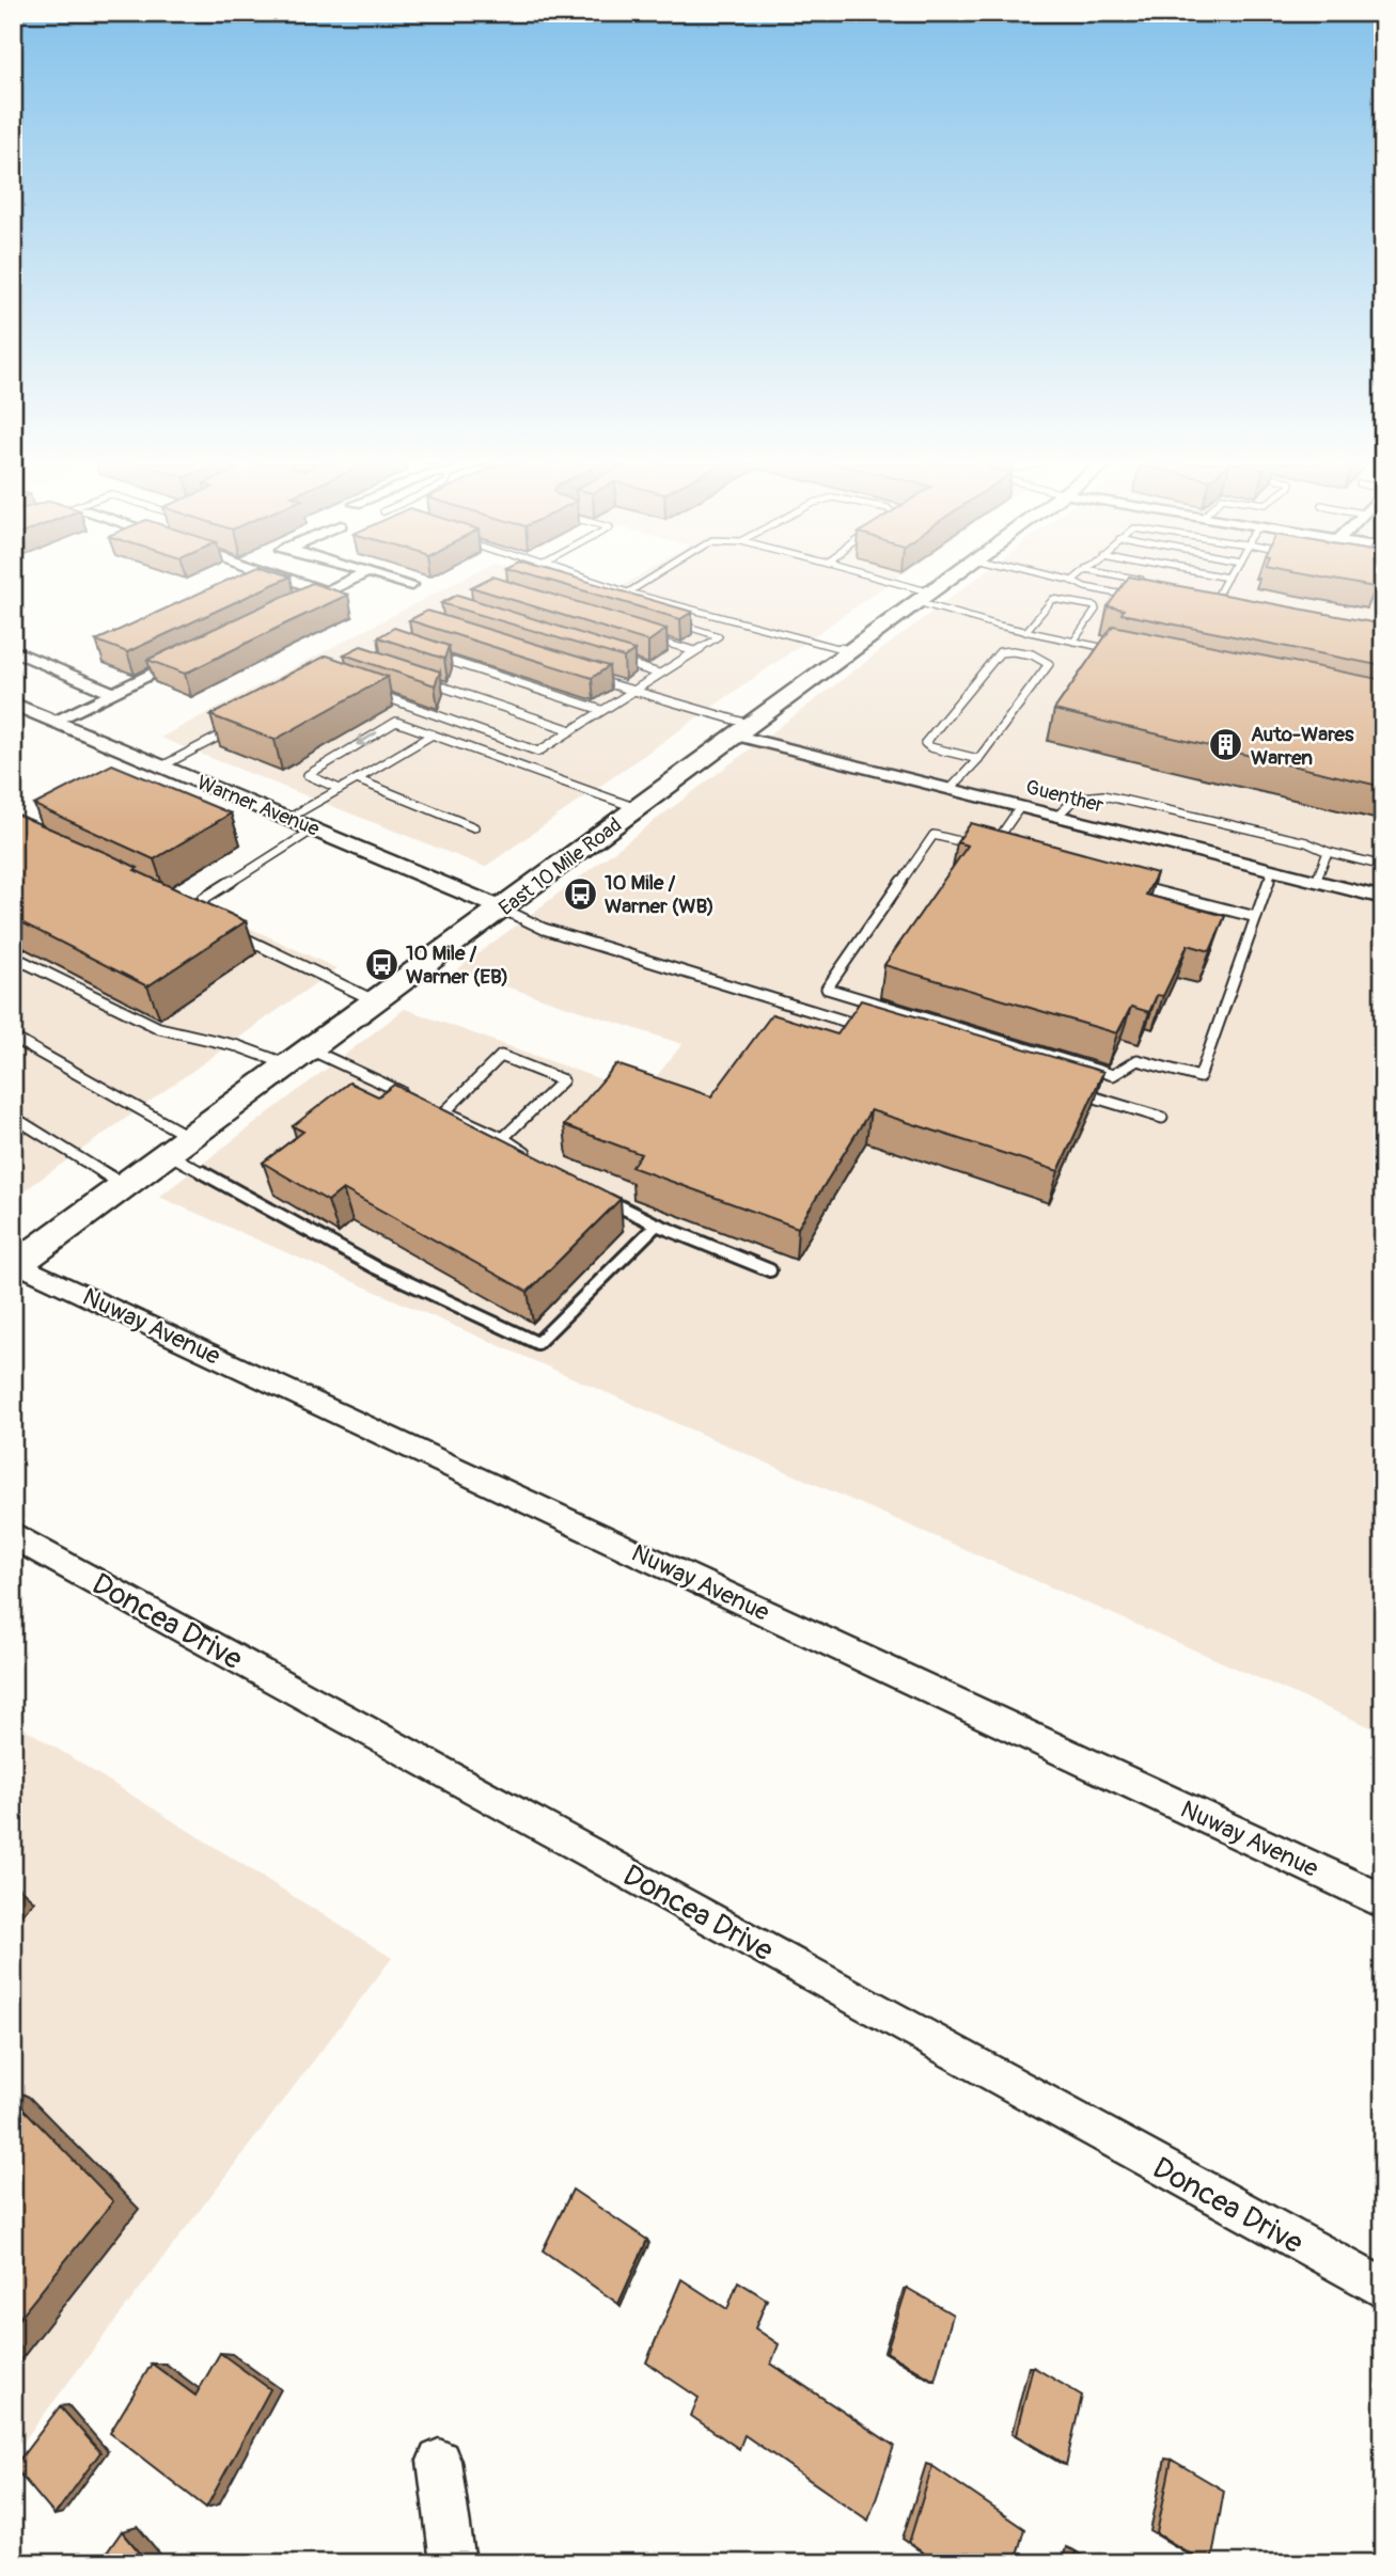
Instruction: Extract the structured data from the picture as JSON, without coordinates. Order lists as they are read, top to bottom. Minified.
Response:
{"streets":{"main road":["East 10 Mile Road"],"street":["Guenther","Warner Avenue","Nuway Avenue","Doncea Drive"]},"crossings":[["Guenther","East 10 Mile Road"],["Warner Avenue","East 10 Mile Road"],["East 10 Mile Road","Nuway Avenue"]],"places":{"building":["Auto-Wares Warren"],"bus stop":["10 Mile / Warner (WB)","10 Mile / Warner (EB)"]}}
